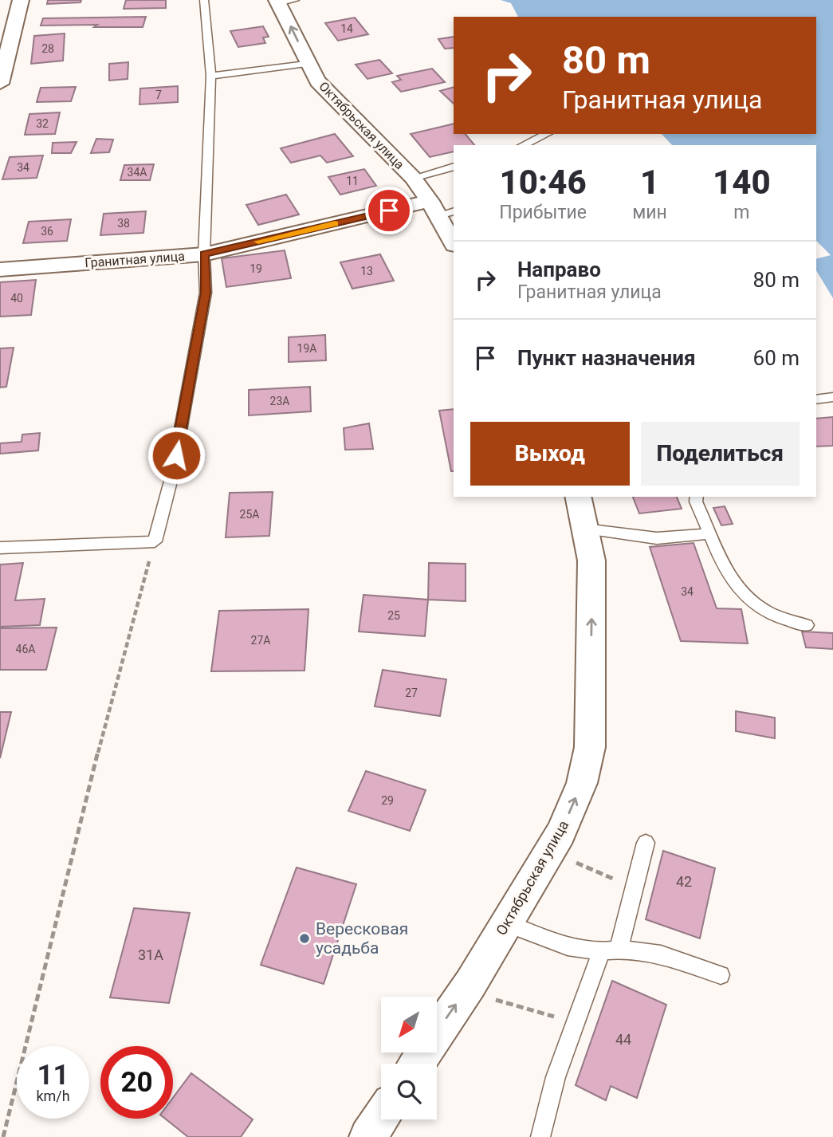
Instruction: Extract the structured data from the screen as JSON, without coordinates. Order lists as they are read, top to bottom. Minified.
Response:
{"streets":{"street":["Октябрьская улица","Гранитная улица"]},"crossings":[["Октябрьская улица","Гранитная улица"]],"one_way":["Октябрьская улица"],"places":["Вересковая усадьба"],"house_numbers":["14","28","7","32","34","34А","11","38","36","19","13","40","19А","23А","25А","34","25","27А","46А","27","29","42","31А","44"],"north":"bottom left","page":{"turn":["80 m","Гранитная улица"],"eta":["10:46","Прибытие","1","мин","140","m"],"list":[{"name":"Направо","note":"Гранитная улица","value":"80 m"},{"name":"Пункт назначения","value":"60 m"}],"buttons":["Выход","Поделиться"],"speed":"11 km/h","limit":"20"}}
